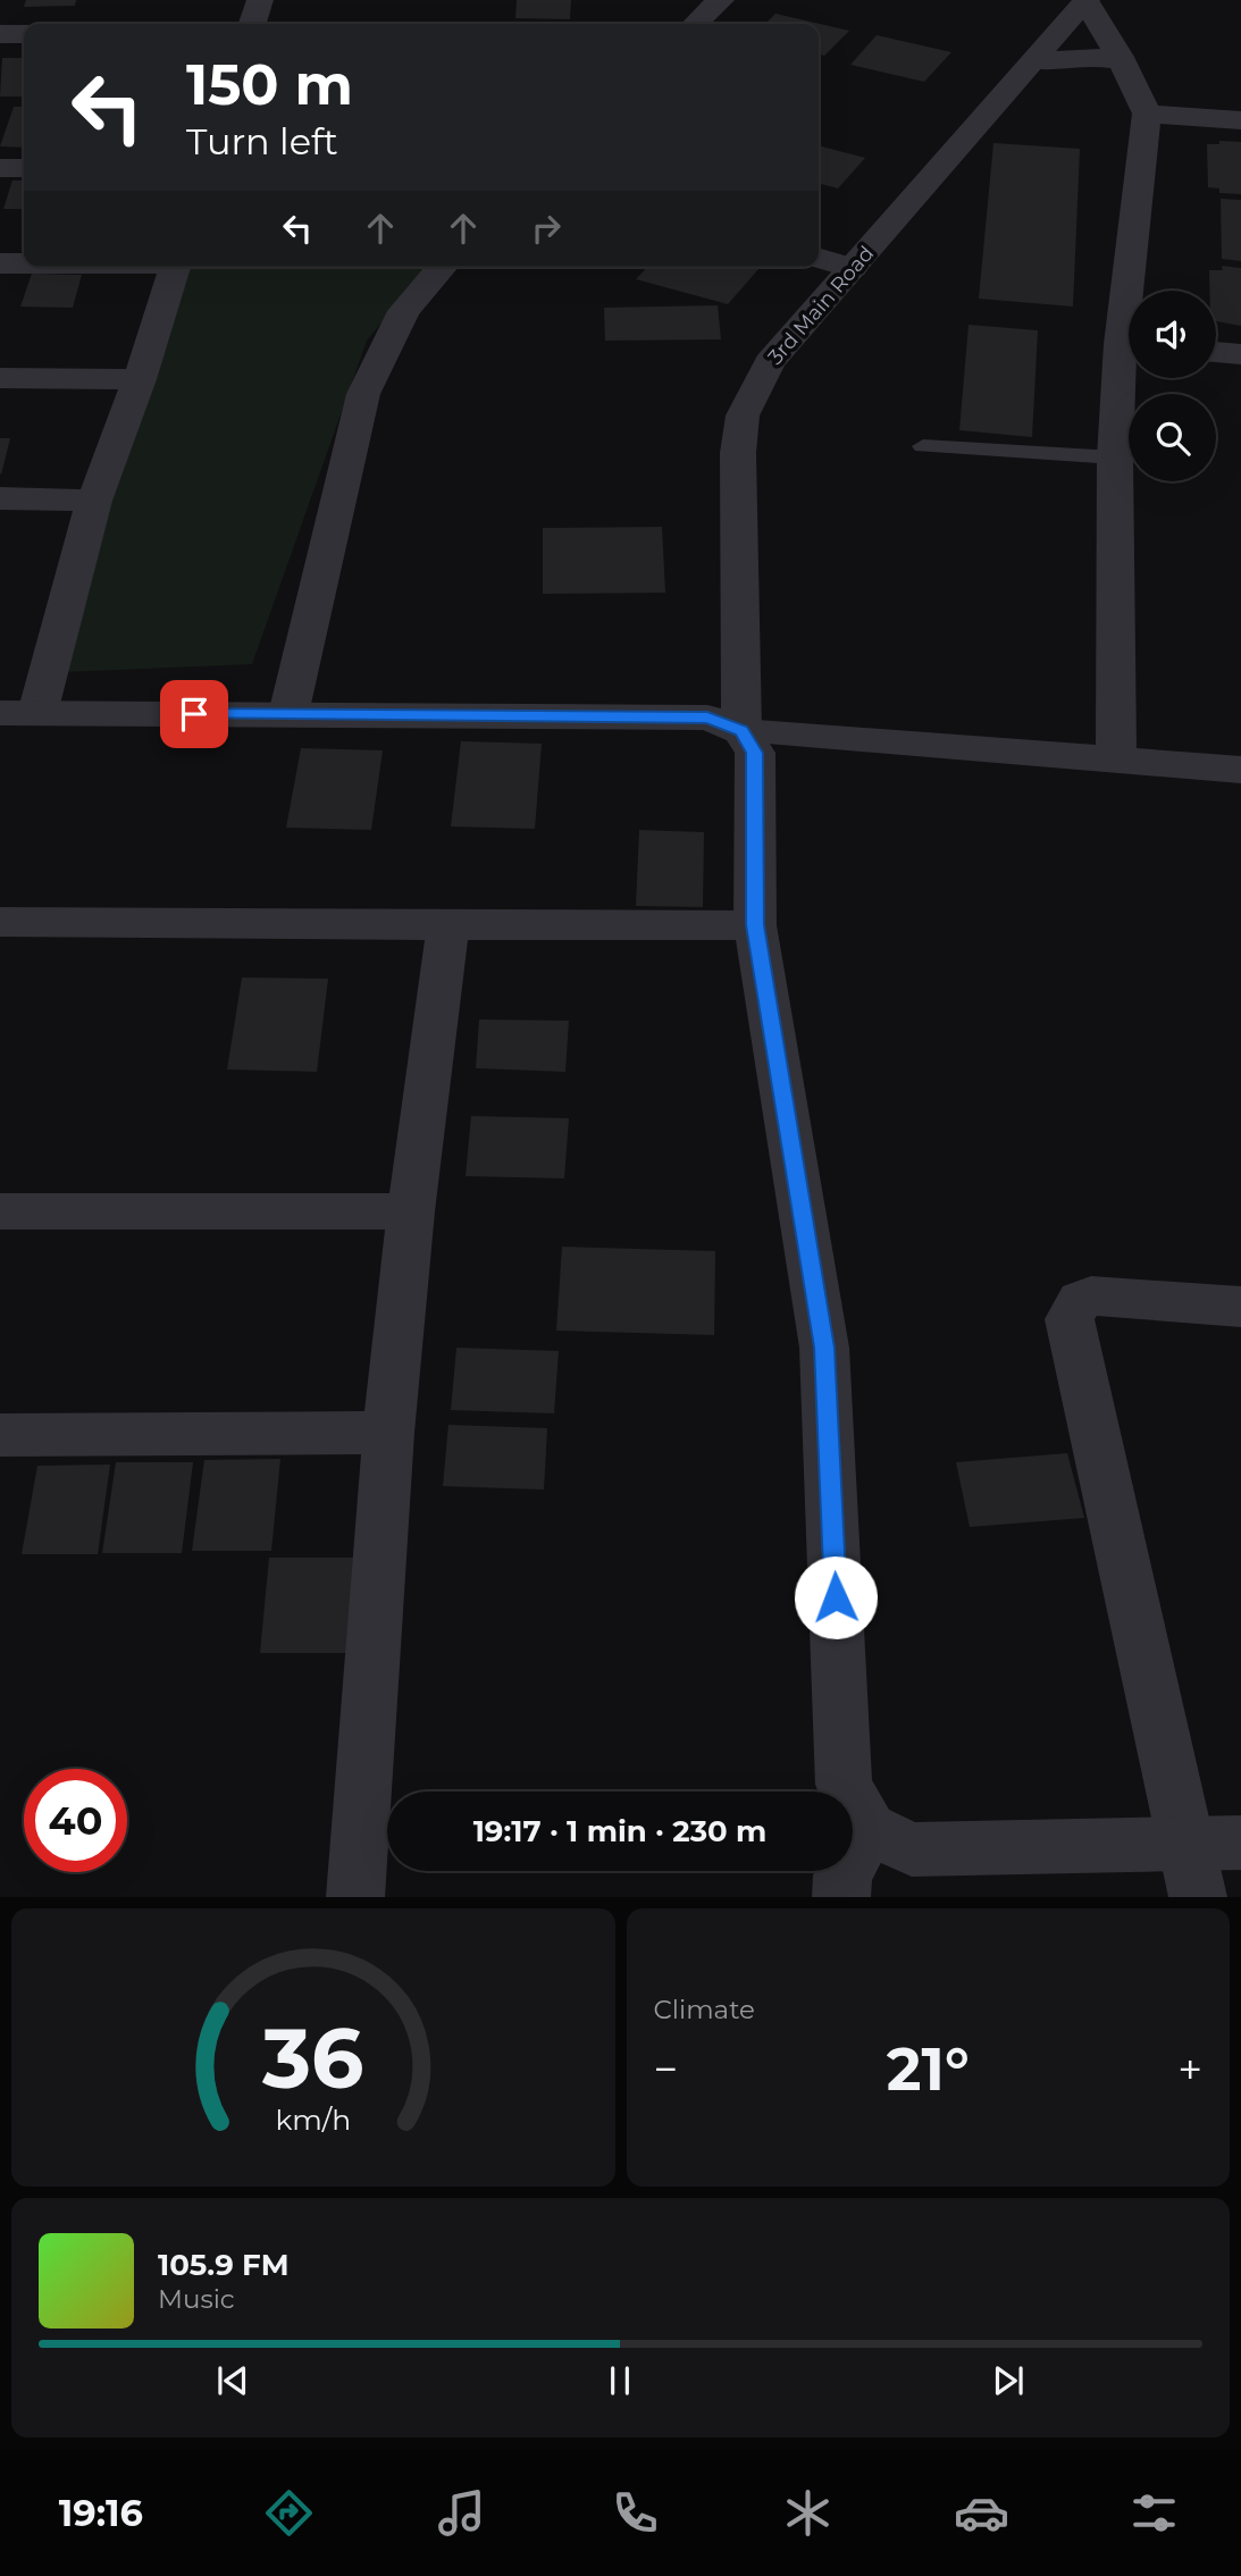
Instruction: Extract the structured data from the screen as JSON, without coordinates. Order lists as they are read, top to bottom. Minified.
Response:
{"streets":{"street":["3rd Main Road"]},"page":{"turn":["150 m","Turn left"],"limit":"40","trip":"19:17 · 1 min · 230 m","tile":"Climate","heat":["−","21°","+"],"song":["105.9 FM","Music"],"tabs":"19:16","gauge":["36","km/h"]}}
